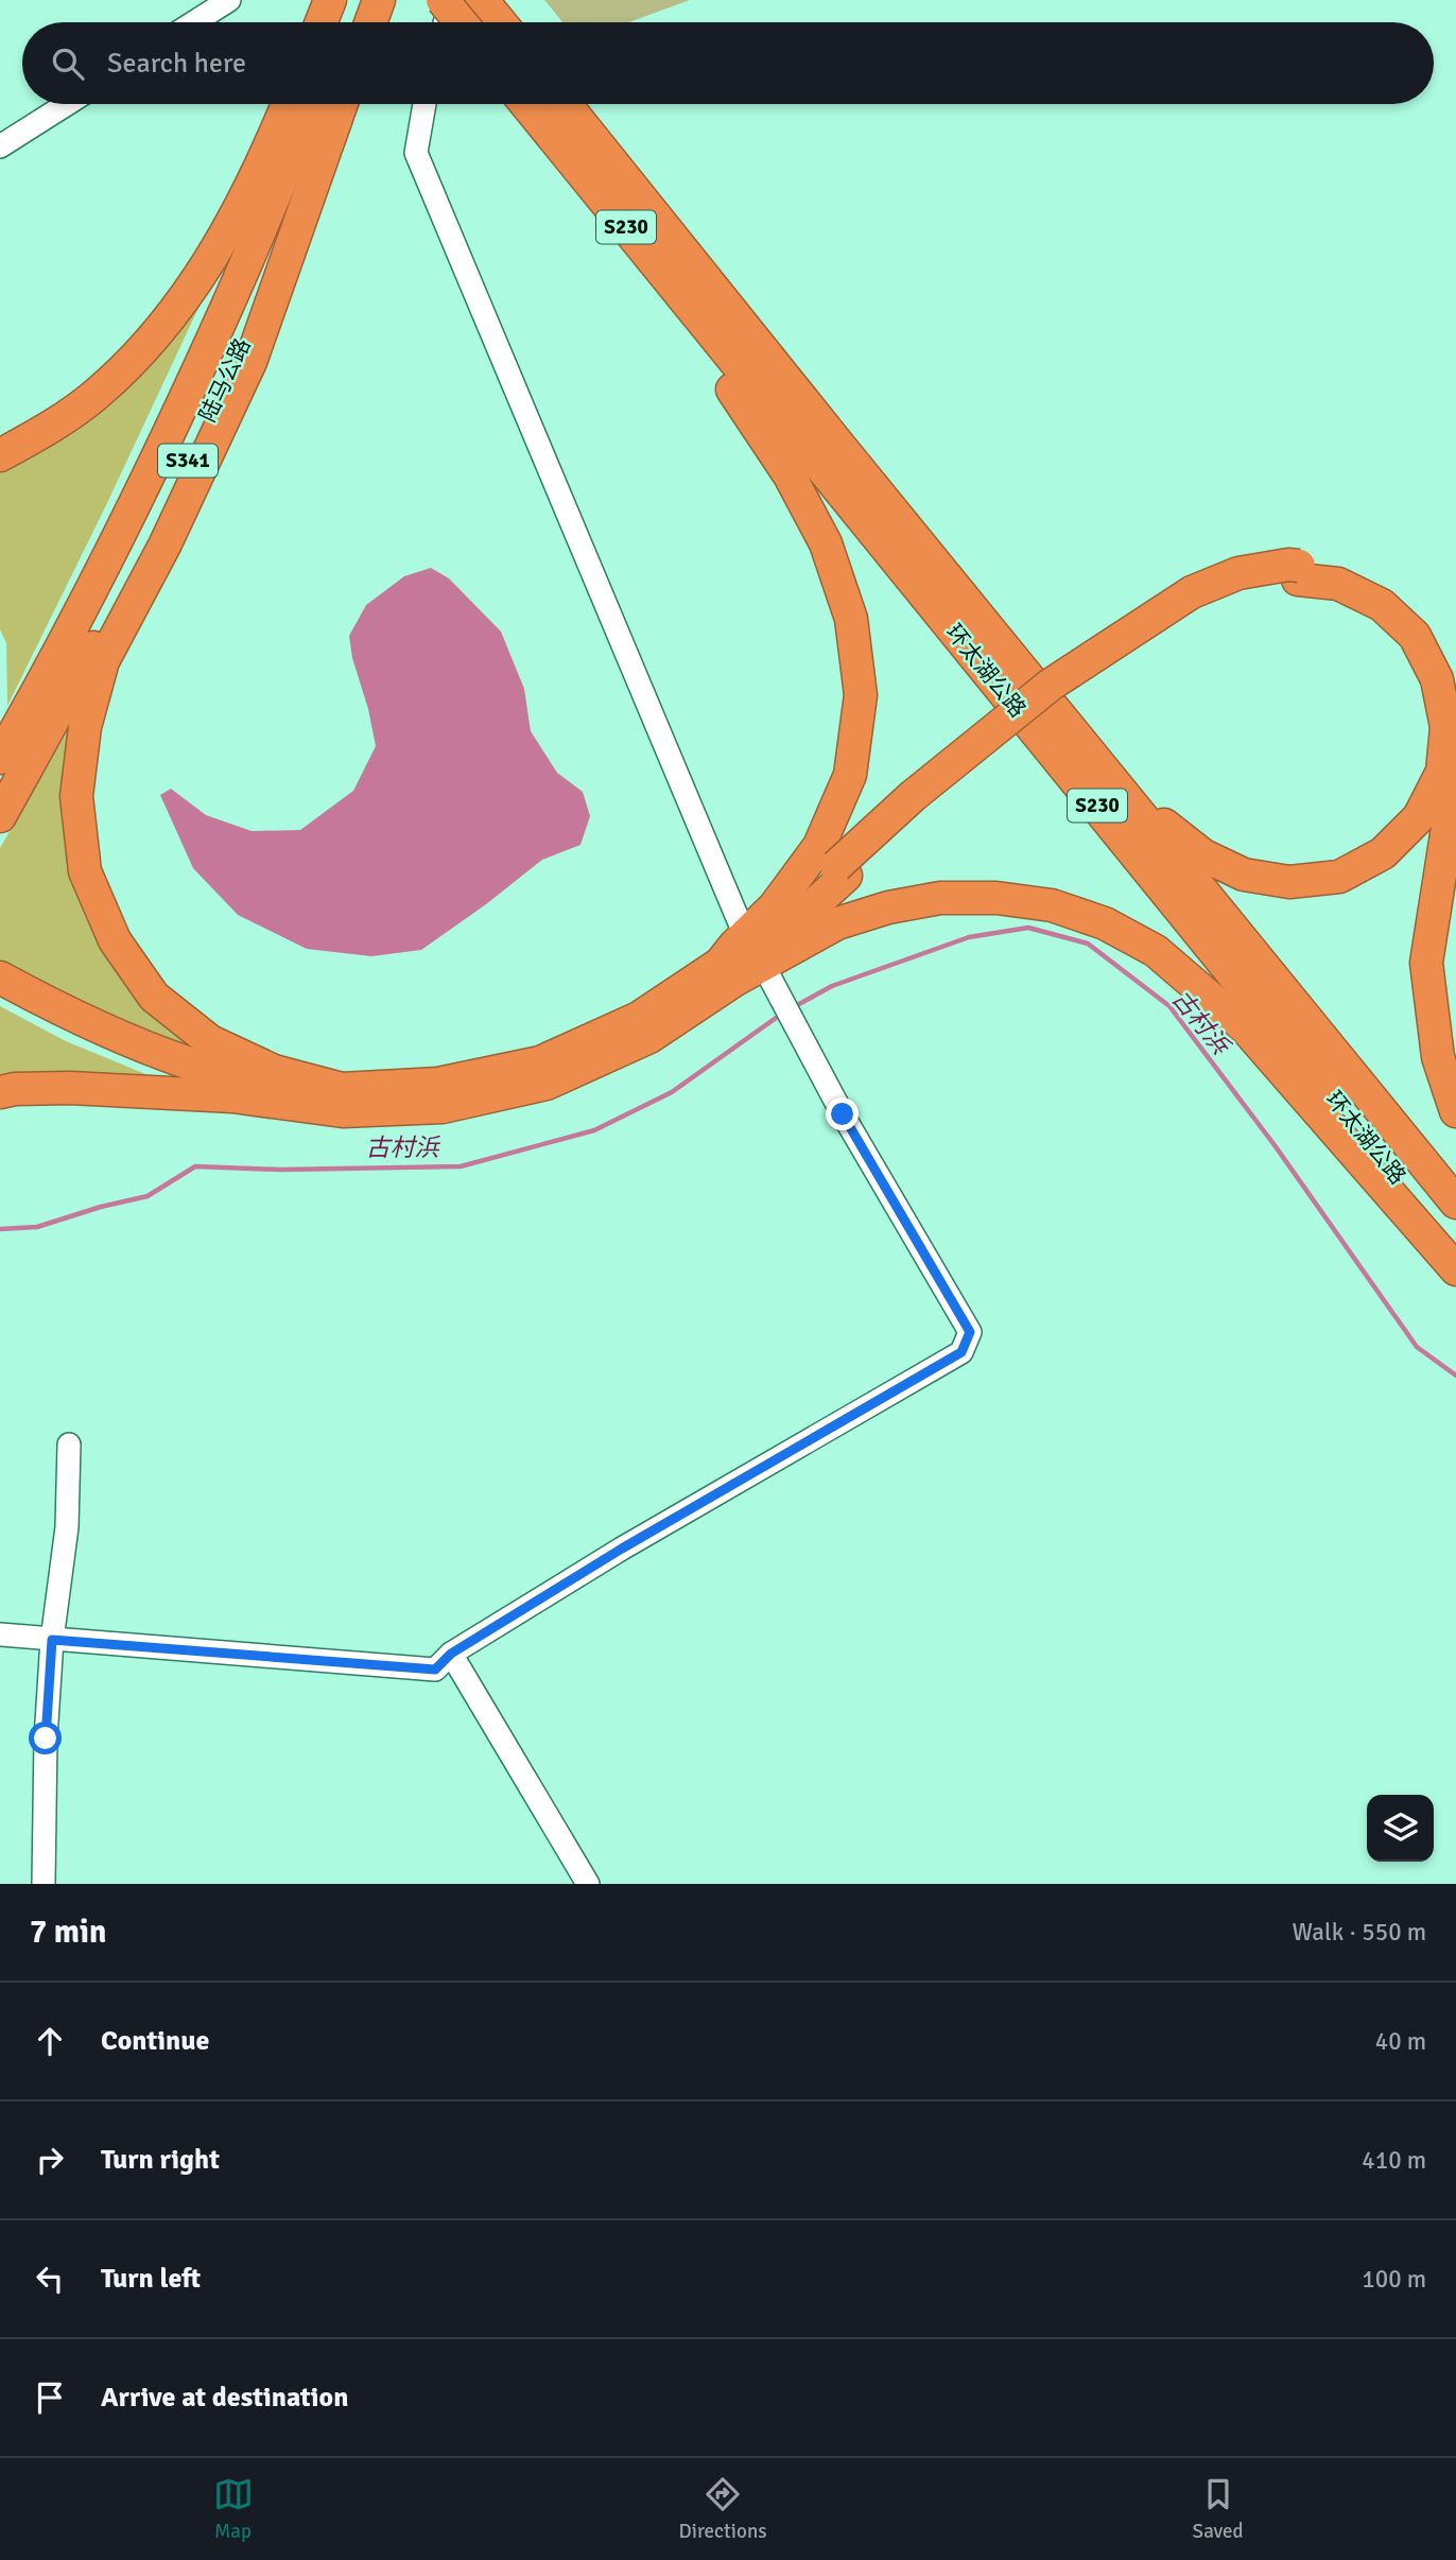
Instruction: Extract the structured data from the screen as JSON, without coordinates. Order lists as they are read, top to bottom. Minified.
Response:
{"streets":{"highway":["S230","陆马公路","S341","环太湖公路"]},"water":["古村浜"],"page":{"search":"Search here","heading":["7 min","Walk · 550 m"],"list":[["Continue","40 m"],["Turn right","410 m"],["Turn left","100 m"],"Arrive at destination"],"nav":["Map","Directions","Saved"]}}
